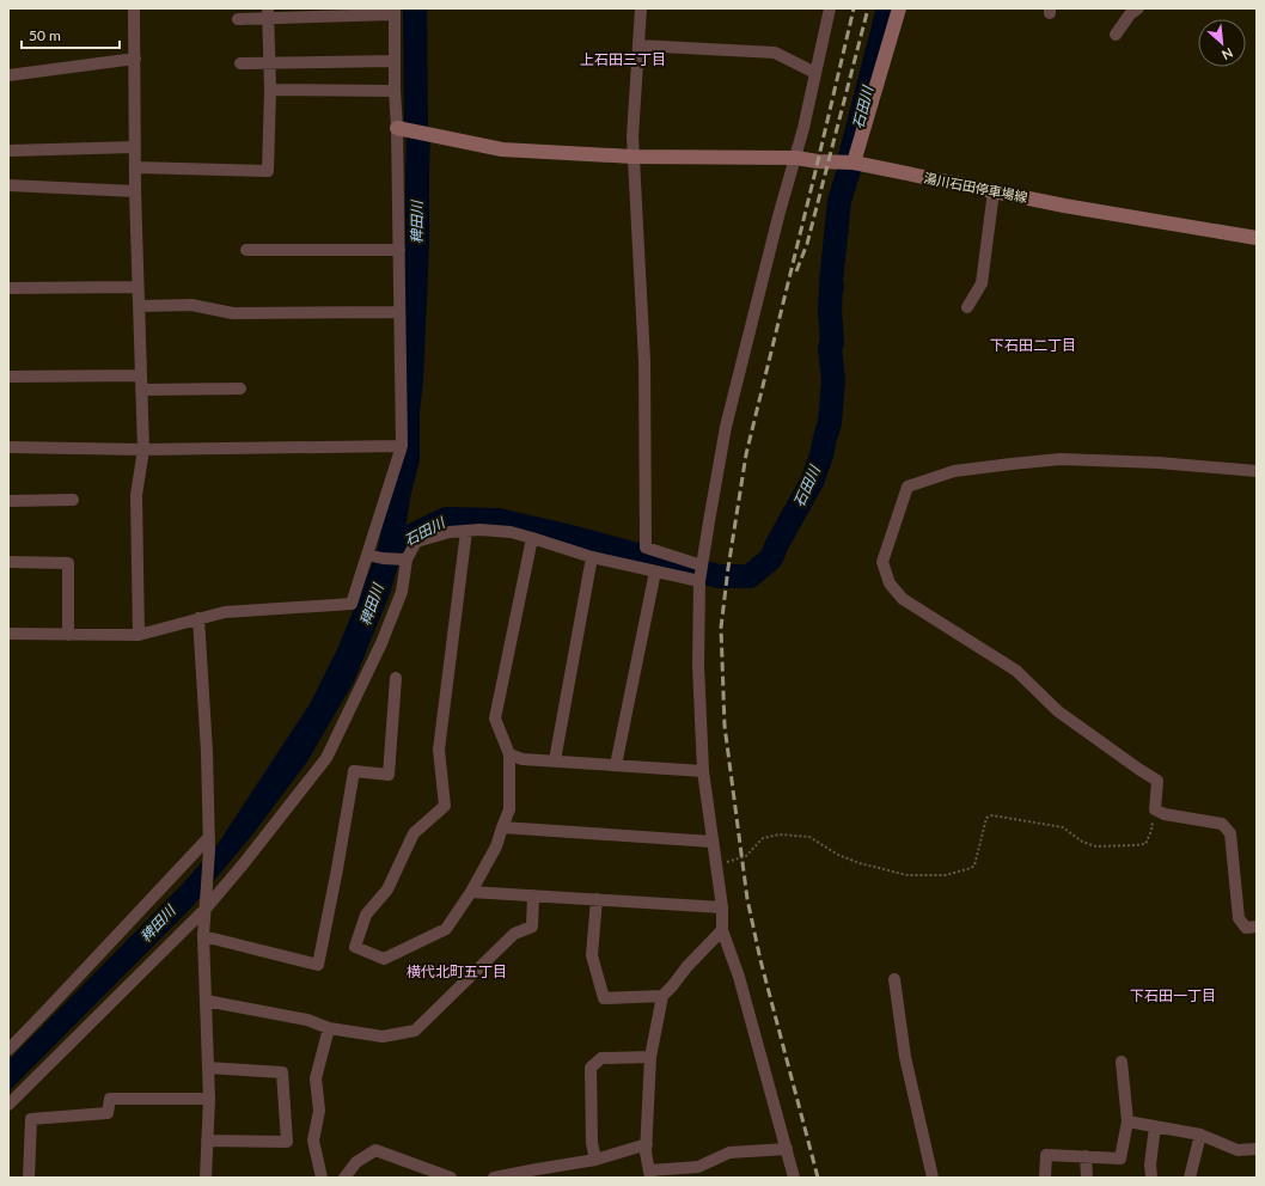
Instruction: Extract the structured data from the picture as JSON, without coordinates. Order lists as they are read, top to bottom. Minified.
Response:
{"streets":{"main road":["湯川石田停車場線"]},"districts":["上石田三丁目","下石田二丁目","横代北町五丁目","下石田一丁目"],"water":["石田川","稗田川"],"scale_bar":"50 m","north":"bottom right"}
